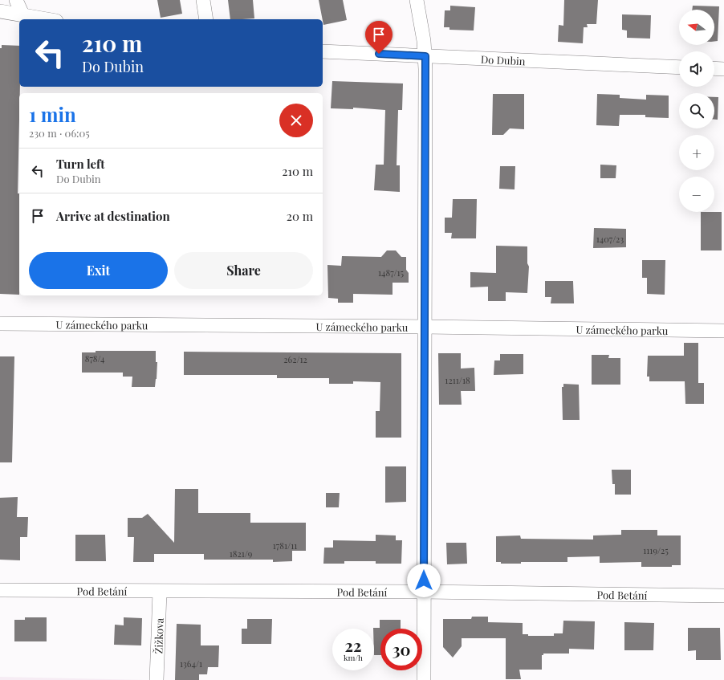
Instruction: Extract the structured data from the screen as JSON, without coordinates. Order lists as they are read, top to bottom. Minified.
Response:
{"streets":{"street":["Do Dubin","U zámeckého parku","Pod Betání","Žižkova"]},"crossings":[["Pod Betání","Žižkova"]],"house_numbers":["1407/23","1487/15","878/4","262/12","1211/18","1781/11","1119/25","1821/9","1364/1"],"north":"left","page":{"map_buttons":["+","−"],"turn":["210 m","Do Dubin"],"heading":["1 min","230 m · 06:05"],"list":[{"name":"Turn left","note":"Do Dubin","value":"210 m"},{"name":"Arrive at destination","value":"20 m"}],"buttons":["Exit","Share"],"speed":"22 km/h","limit":"30"}}
